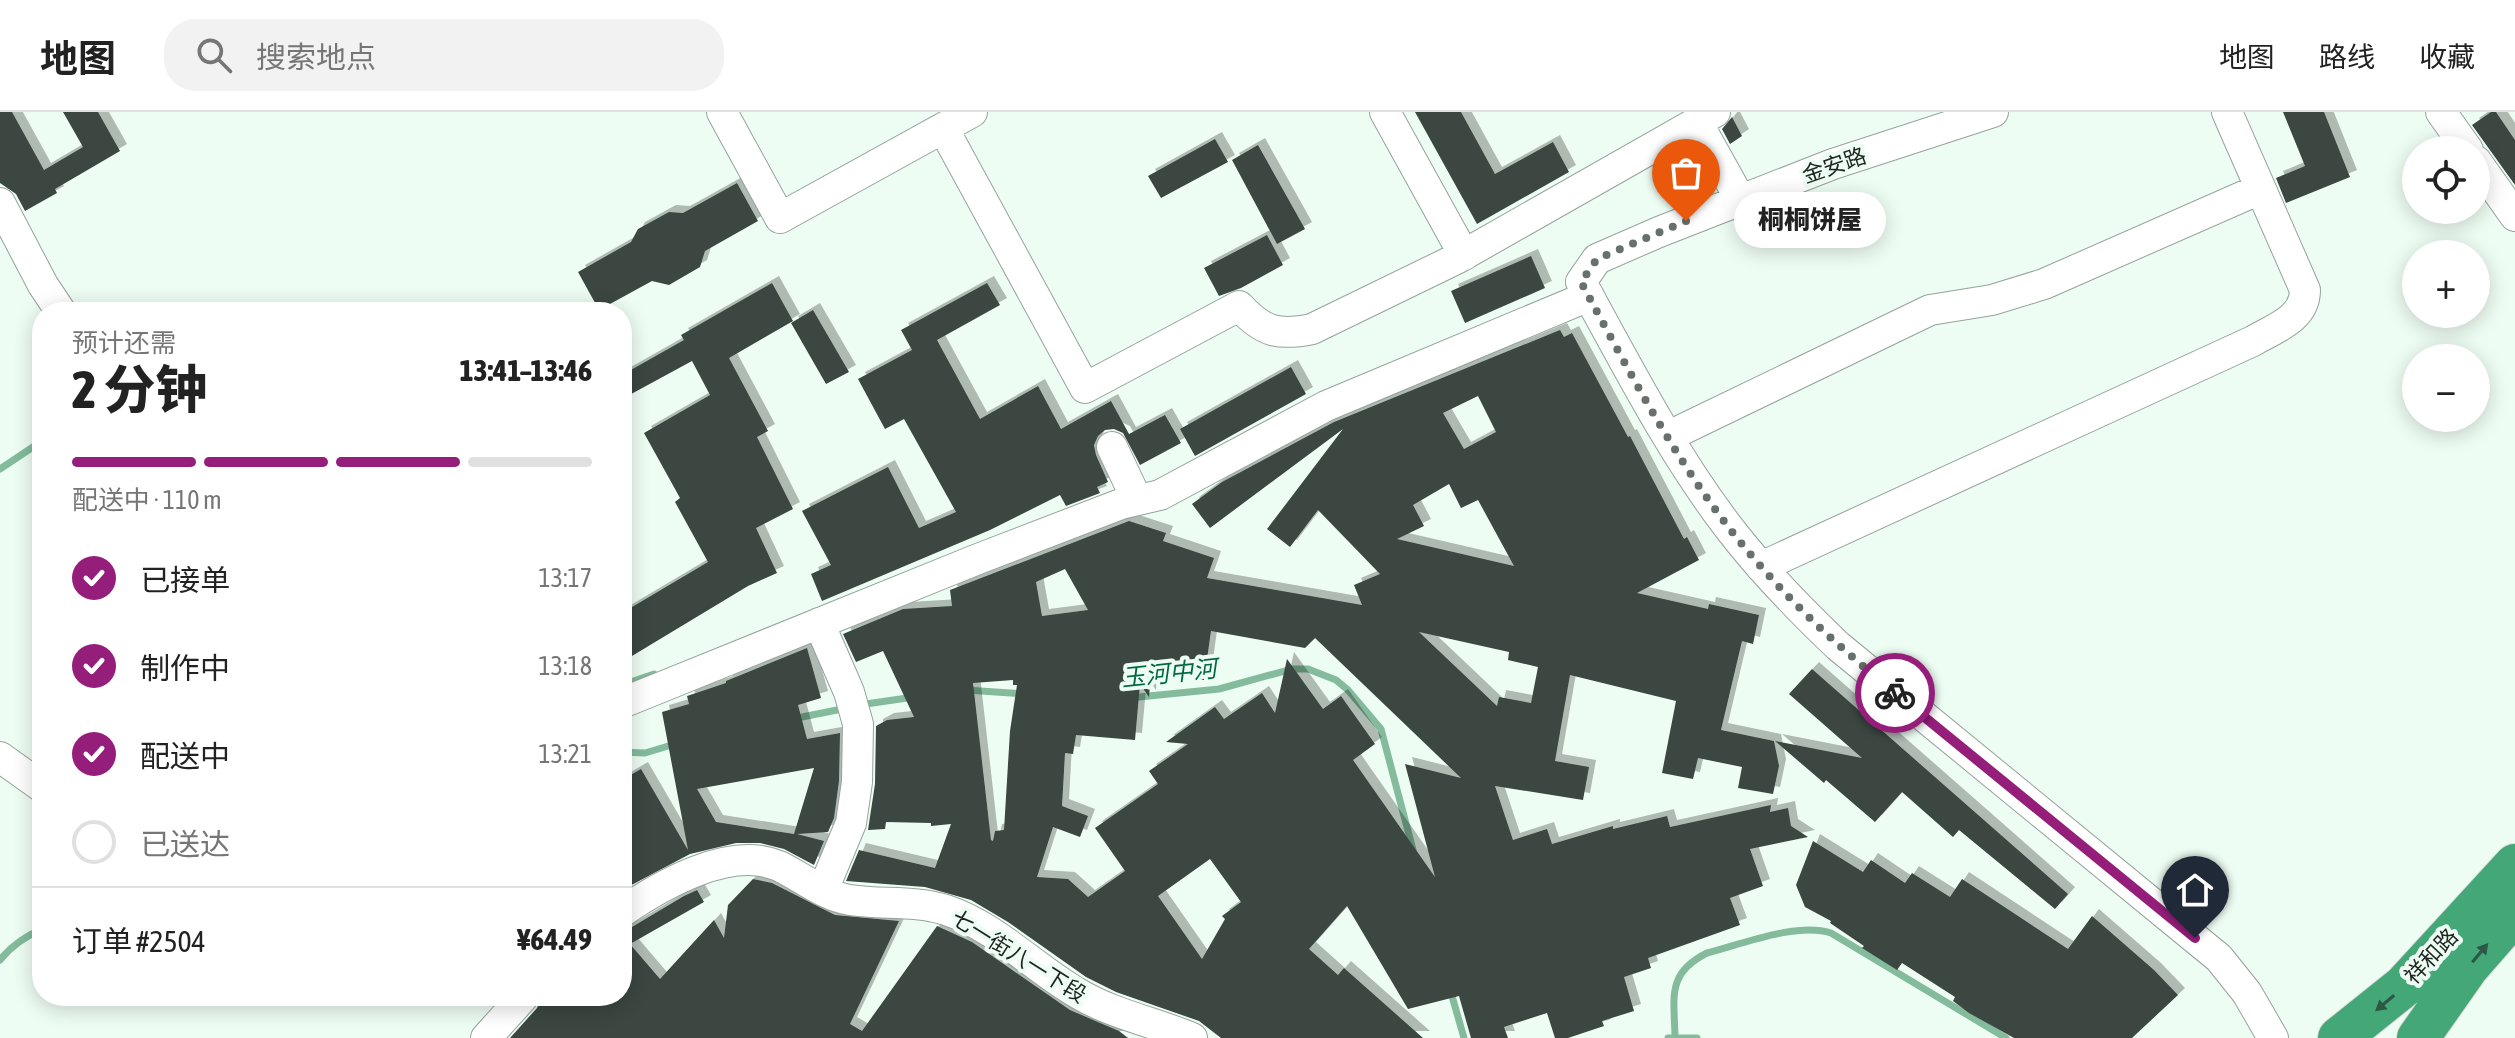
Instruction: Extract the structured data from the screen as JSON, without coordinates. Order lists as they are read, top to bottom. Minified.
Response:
{"streets":{"highway":["祥和路"],"street":["金安路","七一街八一下段"]},"water":["玉河中河"],"places":["桐桐饼屋"],"page":{"header":"地图","search":"搜索地点","nav":["地图","路线","收藏"],"map_buttons":["+","−"],"bubble":"桐桐饼屋","heading":["2 分钟","预计还需","13:41–13:46"],"panel":["订单 #2504","¥64.49"],"bar":"配送中 · 110 m","list":[["已接单","13:17"],["制作中","13:18"],["配送中","13:21"],"已送达"]}}
